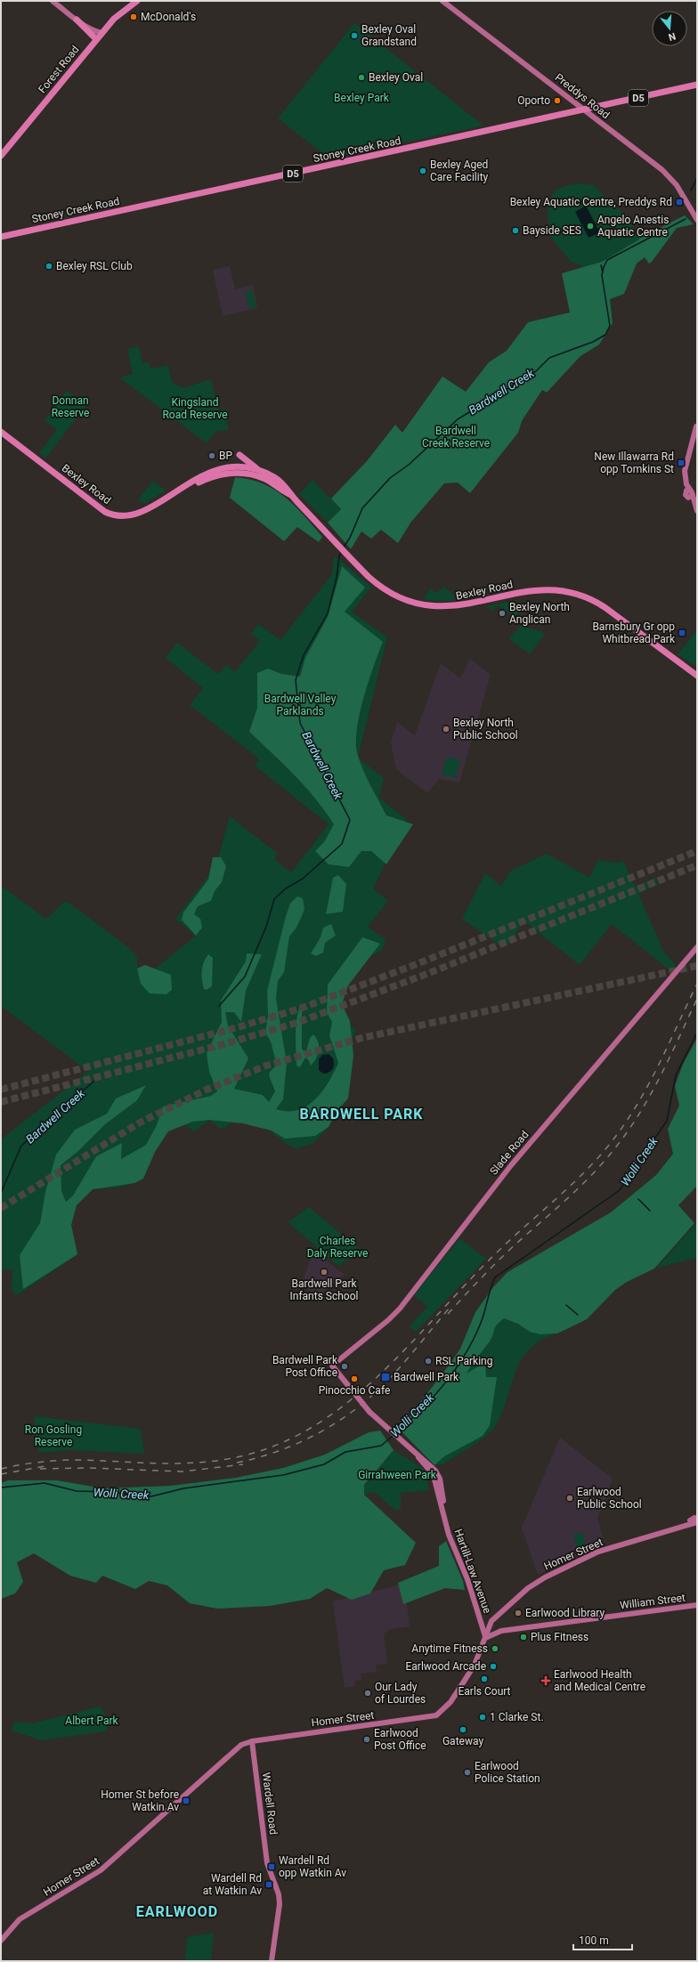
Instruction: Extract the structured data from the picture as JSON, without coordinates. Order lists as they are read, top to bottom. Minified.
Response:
{"streets":{"main road":["Forest Road","Preddys Road","D5","Stoney Creek Road","Bexley Road","Slade Road","Homer Street","Hartill-Law Avenue","William Street","Wardell Road"]},"crossings":[["Preddys Road","Stoney Creek Road"],["Slade Road","Hartill-Law Avenue"],["Homer Street","Hartill-Law Avenue"],["Homer Street","William Street"],["Homer Street","Wardell Road"],["Hartill-Law Avenue","William Street"]],"districts":["BARDWELL PARK","EARLWOOD"],"water":["Bardwell Creek","Wolli Creek"],"parks":["Bexley Park","Donnan Reserve","Kingsland Road Reserve","Bardwell Creek Reserve","Bardwell Valley Parklands","Charles Daly Reserve","Ron Gosling Reserve","Girrahween Park","Albert Park"],"places":{"other":["McDonald's","Bexley Oval Grandstand","Bexley Oval","Oporto","Bexley Aged Care Facility","Angelo Anestis Aquatic Centre","Bayside SES","Bexley RSL Club","BP","Bexley North Anglican","Bexley North Public School","Bardwell Park Infants School","RSL Parking","Bardwell Park Post Office","Pinocchio Cafe","Earlwood Public School","Earlwood Library","Plus Fitness","Anytime Fitness","Earlwood Arcade","Earls Court","Our Lady of Lourdes","1 Clarke St.","Gateway","Earlwood Post Office","Earlwood Police Station"],"transit":["Bexley Aquatic Centre, Preddys Rd","New Illawarra Rd opp Tomkins St","Barnsbury Gr opp Whitbread Park","Bardwell Park","Homer St before Watkin Av","Wardell Rd opp Watkin Av","Wardell Rd at Watkin Av"],"health":["Earlwood Health and Medical Centre"]},"scale_bar":"100 m","north":"bottom"}
